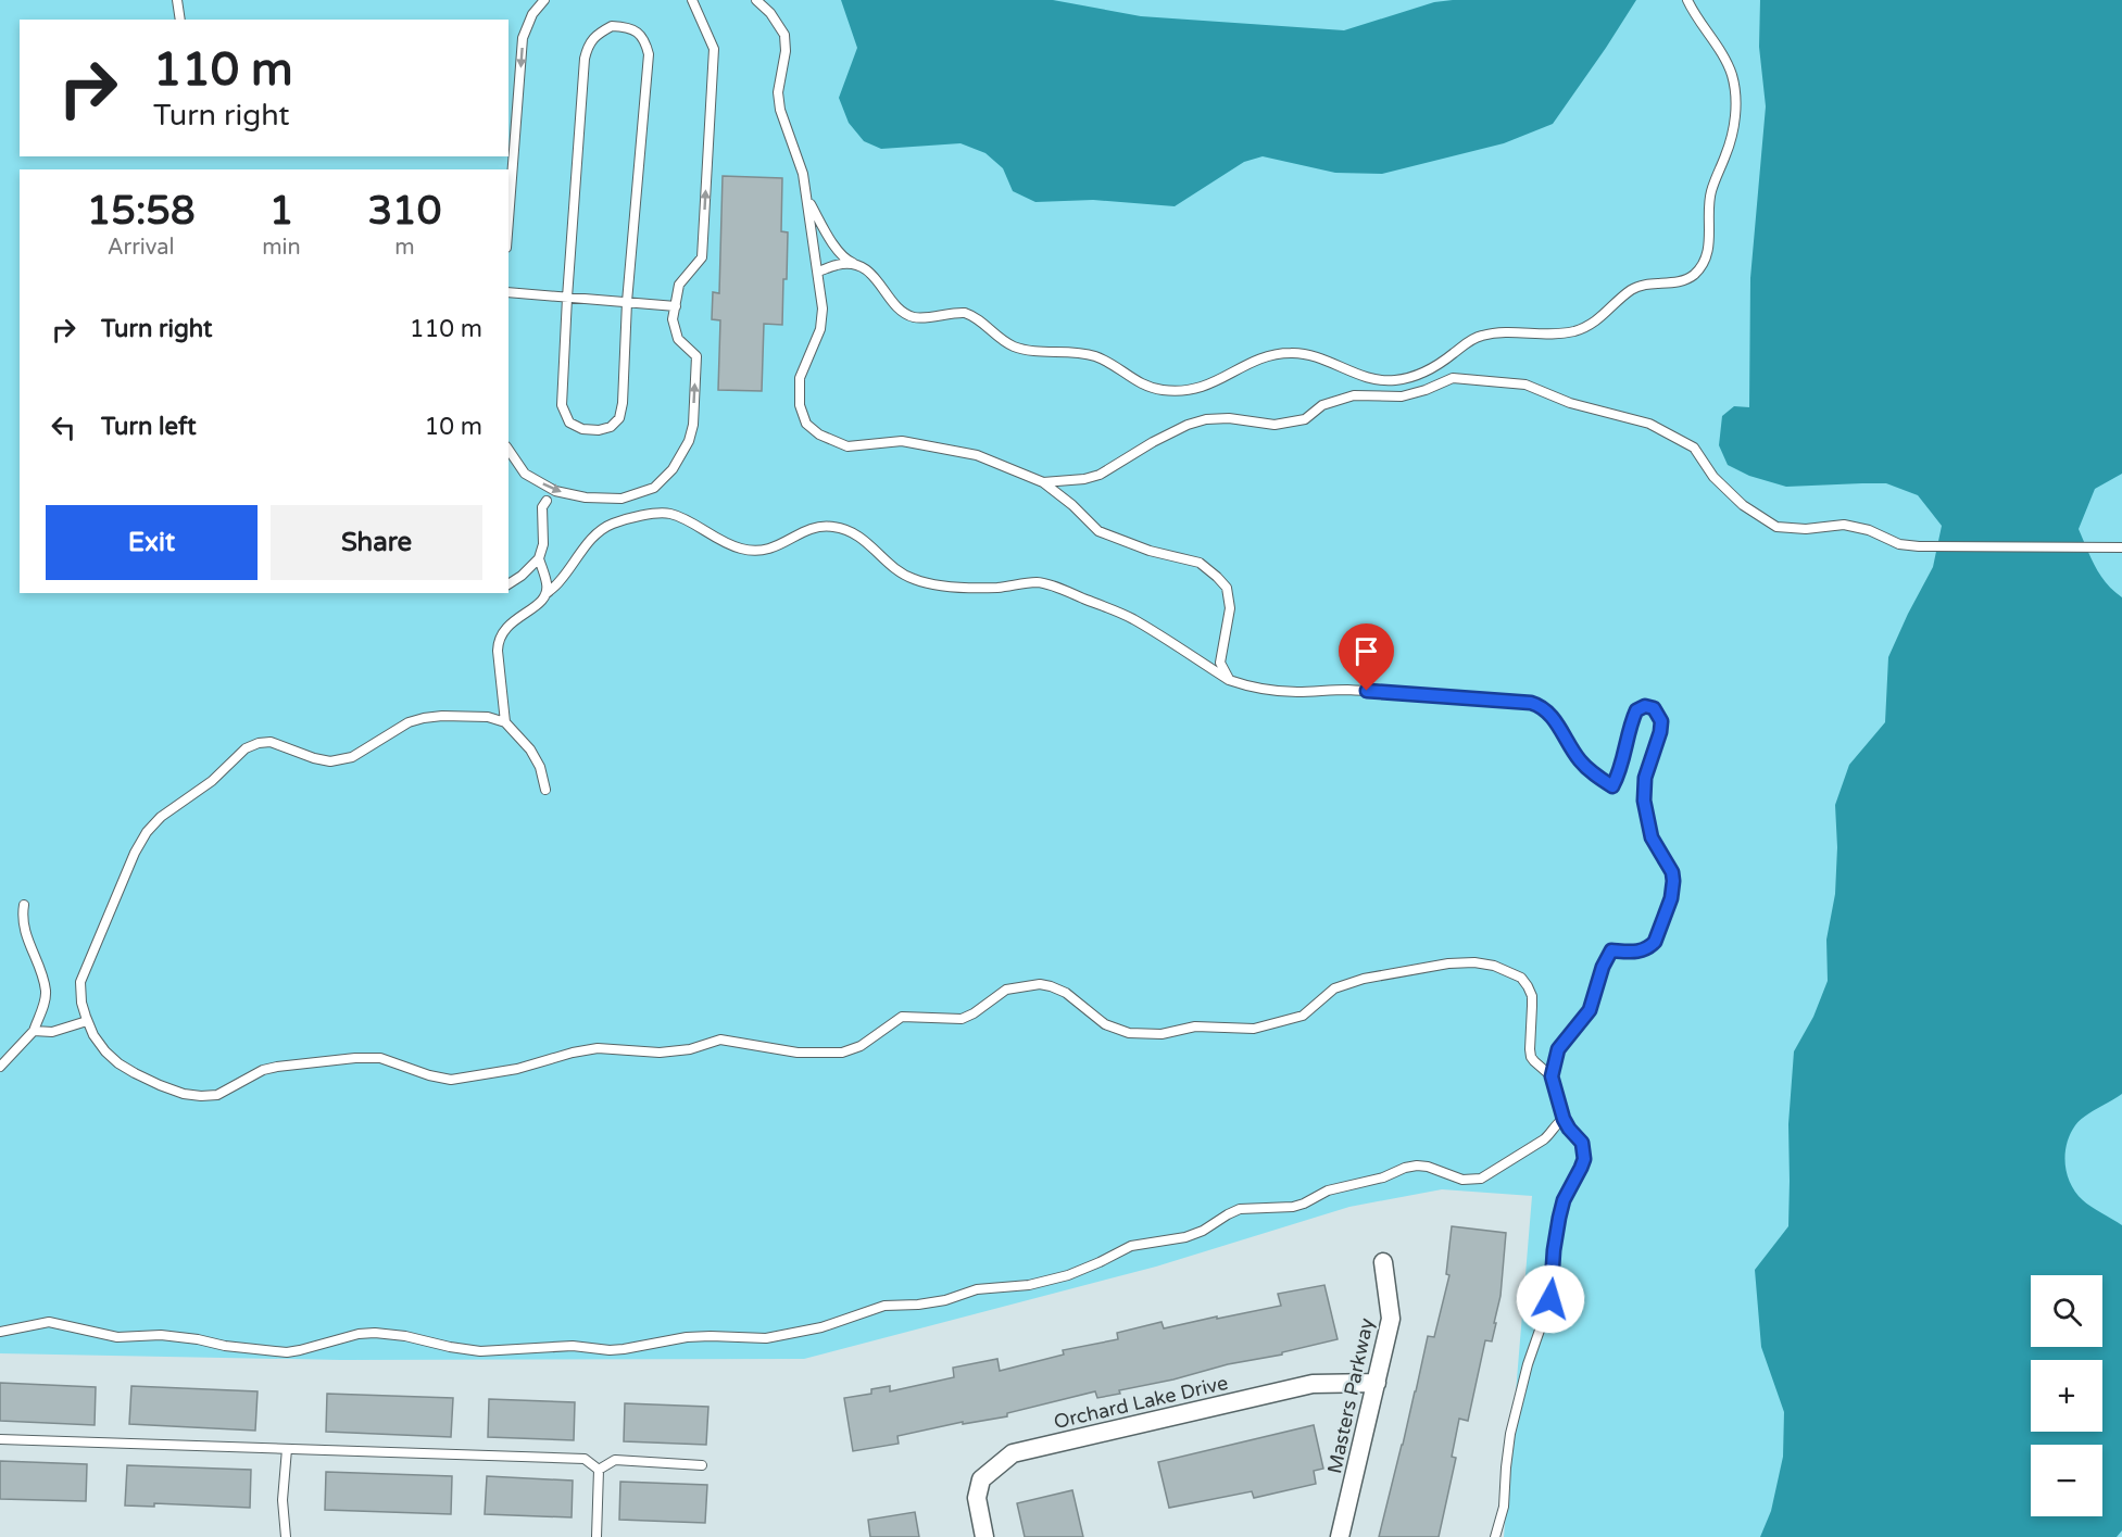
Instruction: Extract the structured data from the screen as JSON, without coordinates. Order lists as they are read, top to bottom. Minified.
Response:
{"streets":{"street":["Masters Parkway","Orchard Lake Drive"]},"crossings":[["Masters Parkway","Orchard Lake Drive"]],"page":{"turn":["110 m","Turn right"],"eta":["15:58","Arrival","1","min","310","m"],"list":[{"name":"Turn right","value":"110 m"},{"name":"Turn left","value":"10 m"}],"buttons":["Exit","Share"],"map_buttons":["+","−"]}}
